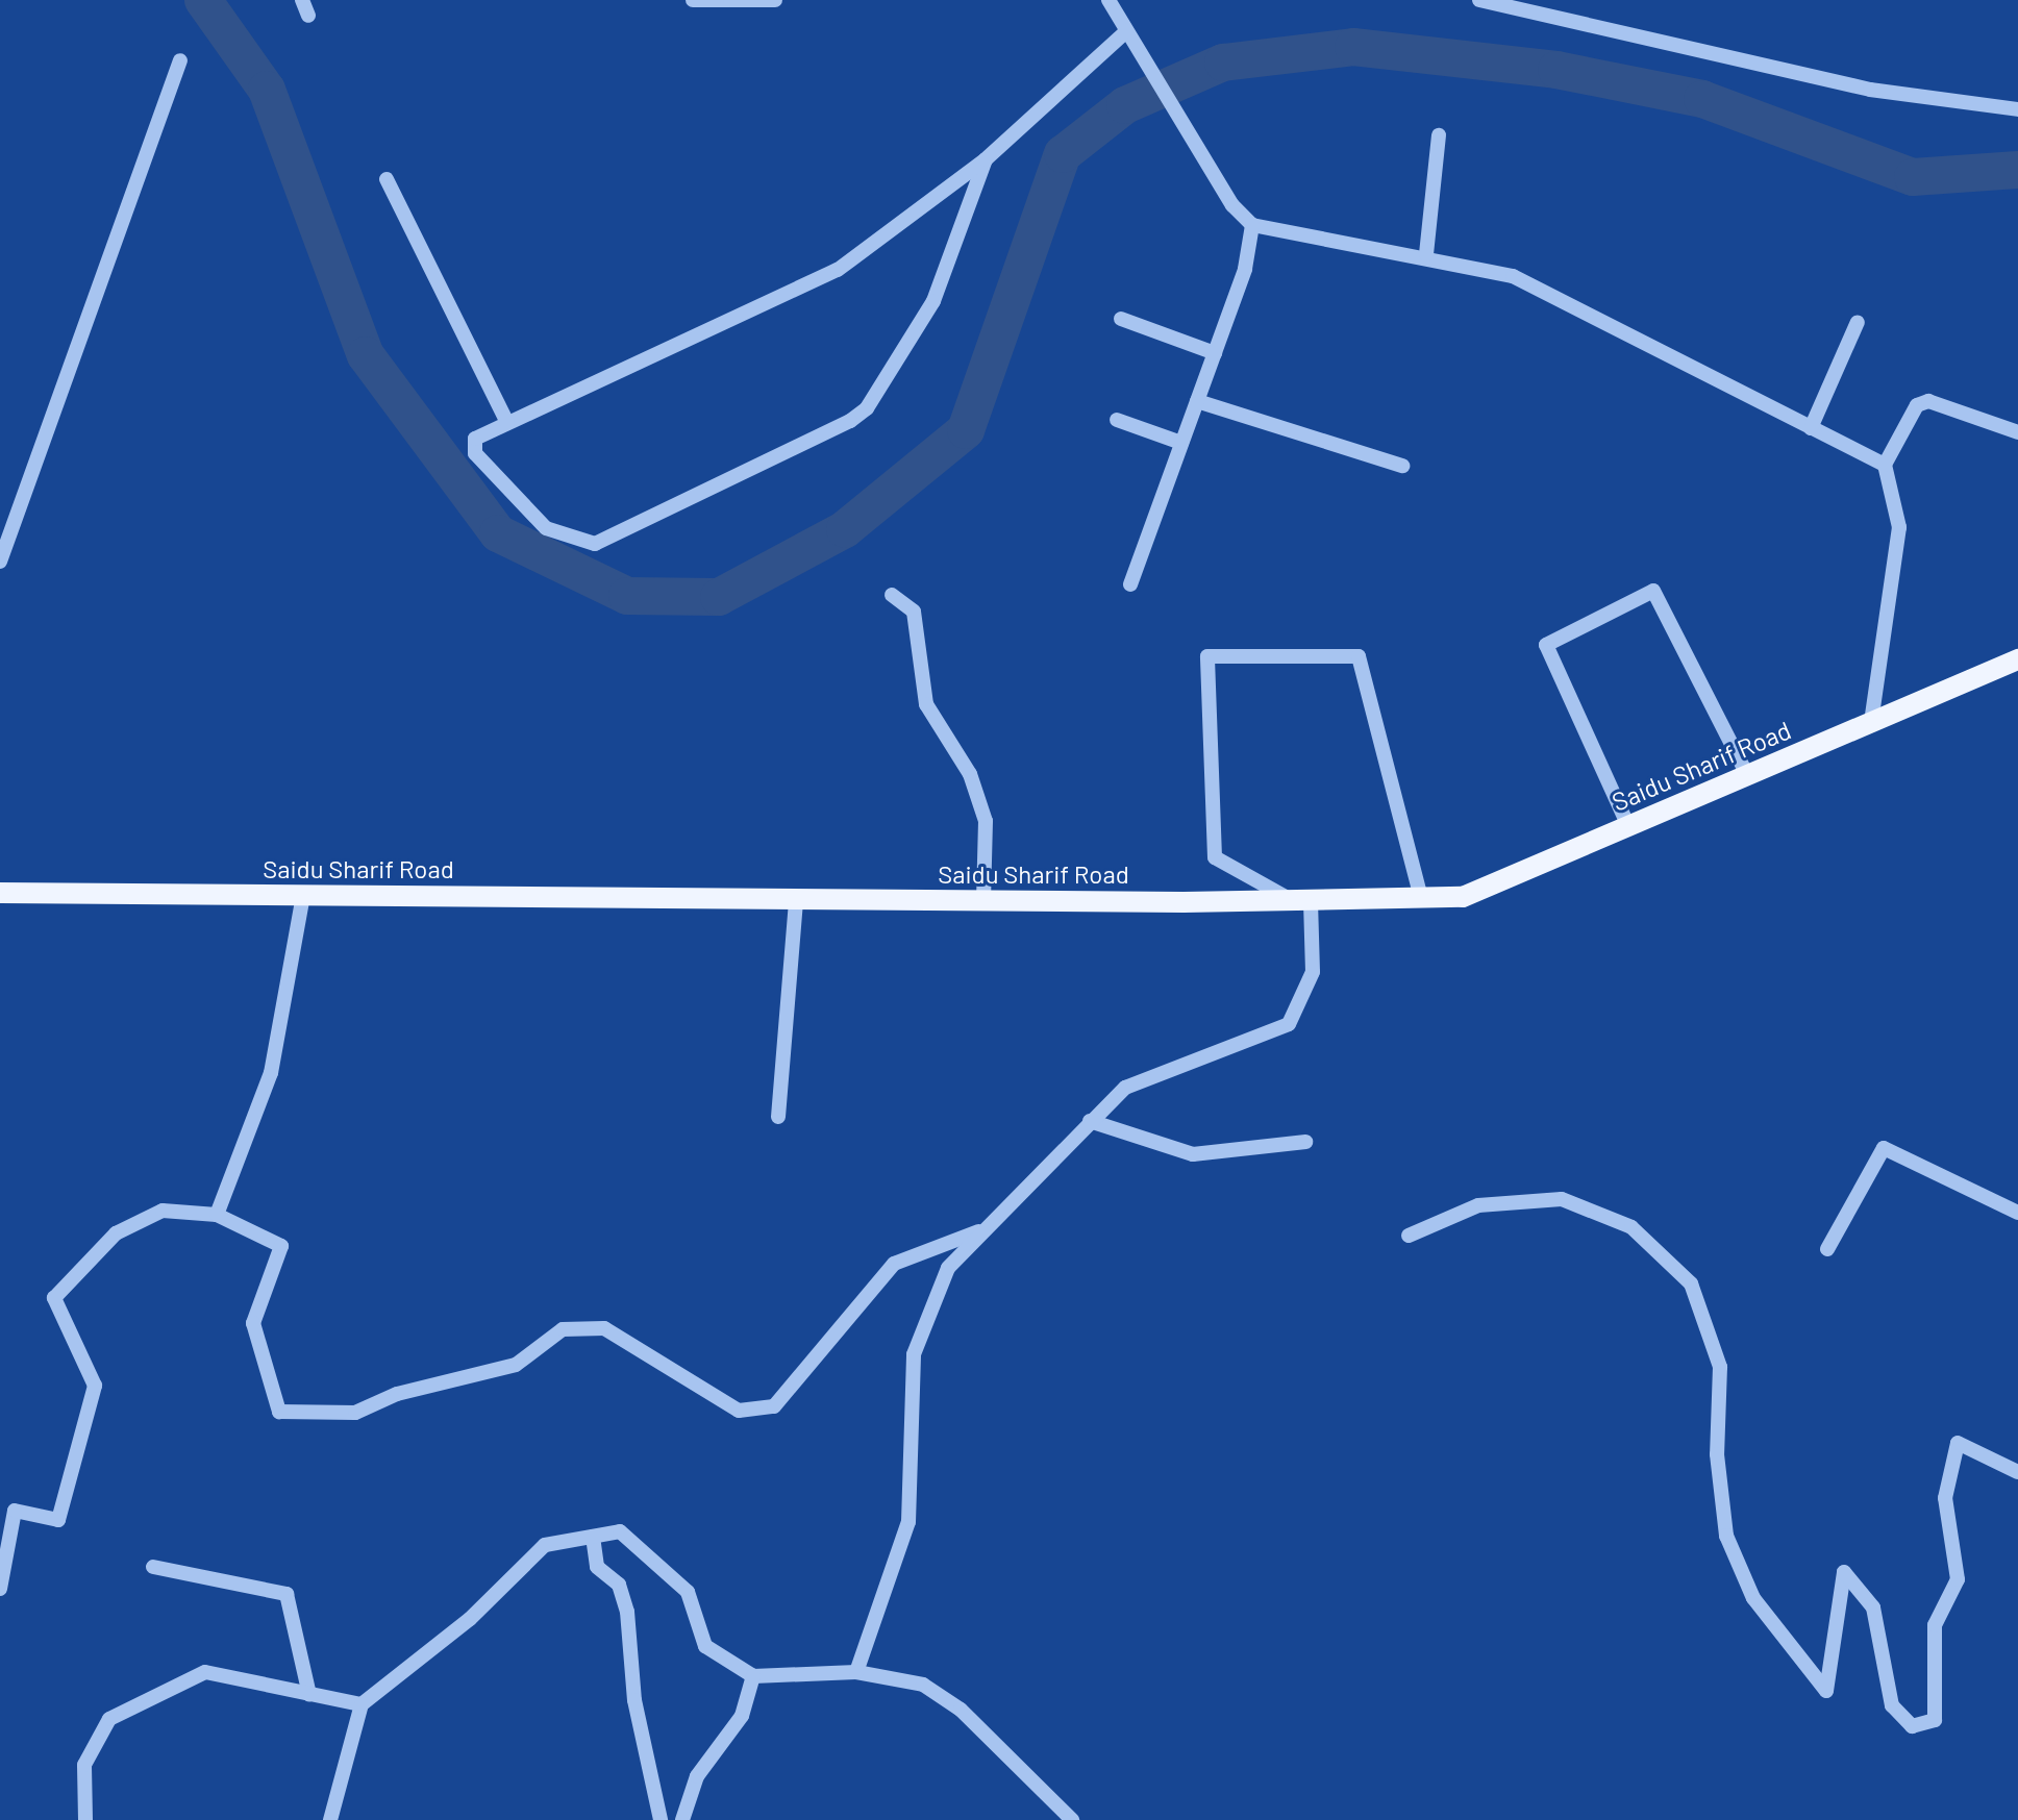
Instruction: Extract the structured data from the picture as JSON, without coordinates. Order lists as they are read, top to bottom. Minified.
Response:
{"streets":{"main road":["Saidu Sharif Road"]}}
